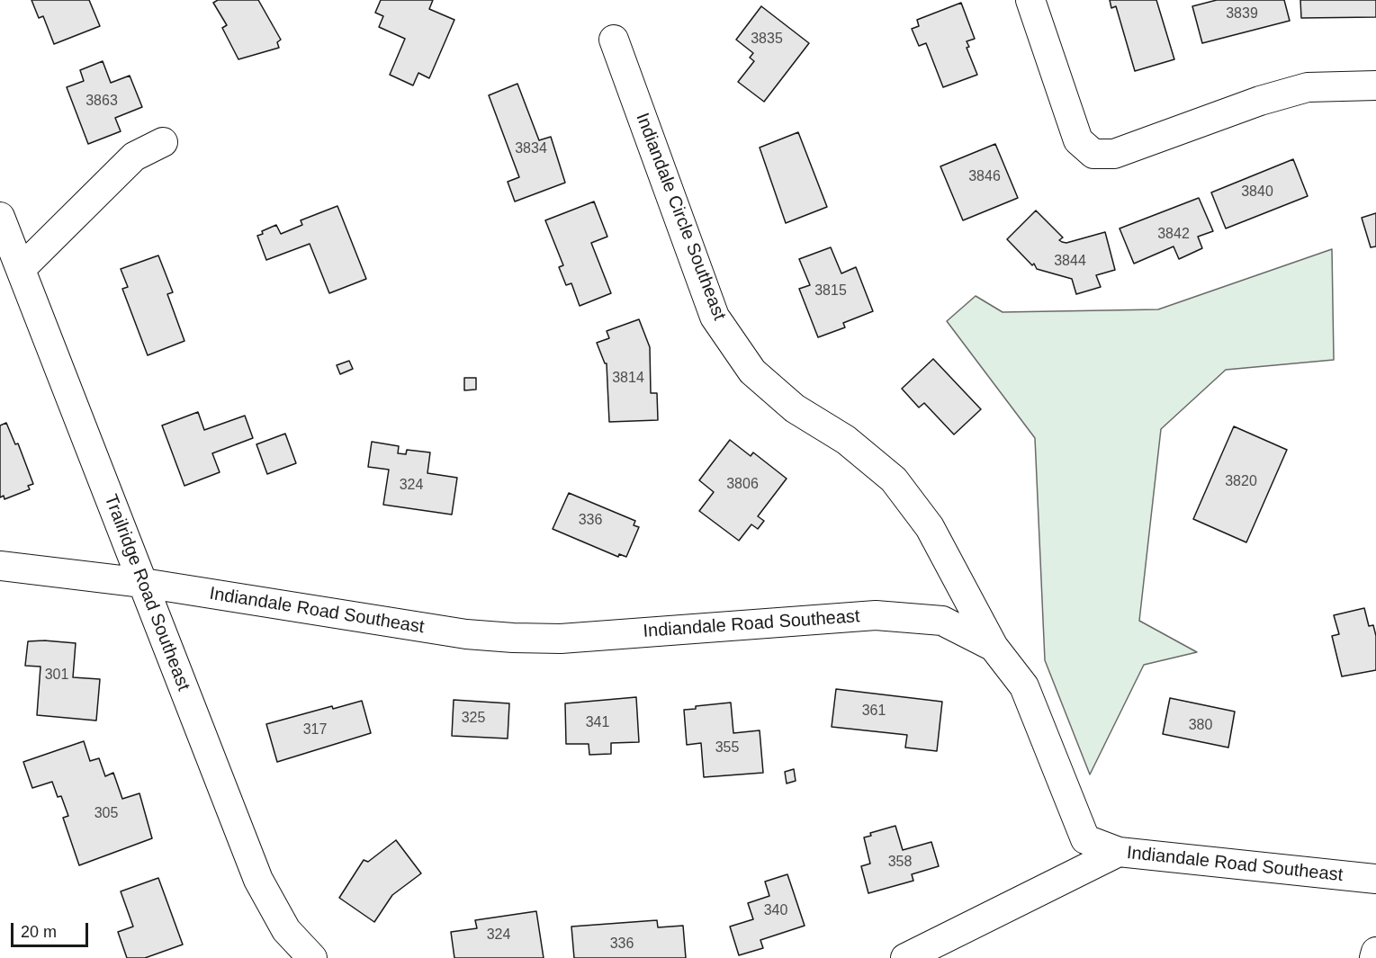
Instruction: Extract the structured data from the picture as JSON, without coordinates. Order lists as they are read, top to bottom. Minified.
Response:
{"streets":{"street":["Indiandale Circle Southeast","Trailridge Road Southeast","Indiandale Road Southeast"]},"crossings":[["Indiandale Circle Southeast","Indiandale Road Southeast"],["Trailridge Road Southeast","Indiandale Road Southeast"]],"house_numbers":["3839","3835","3863","3834","3846","3840","3842","3844","3815","3814","3820","3806","324","336","301","361","325","341","380","317","355","305","358","340","324","336"],"scale_bar":"20 m"}
